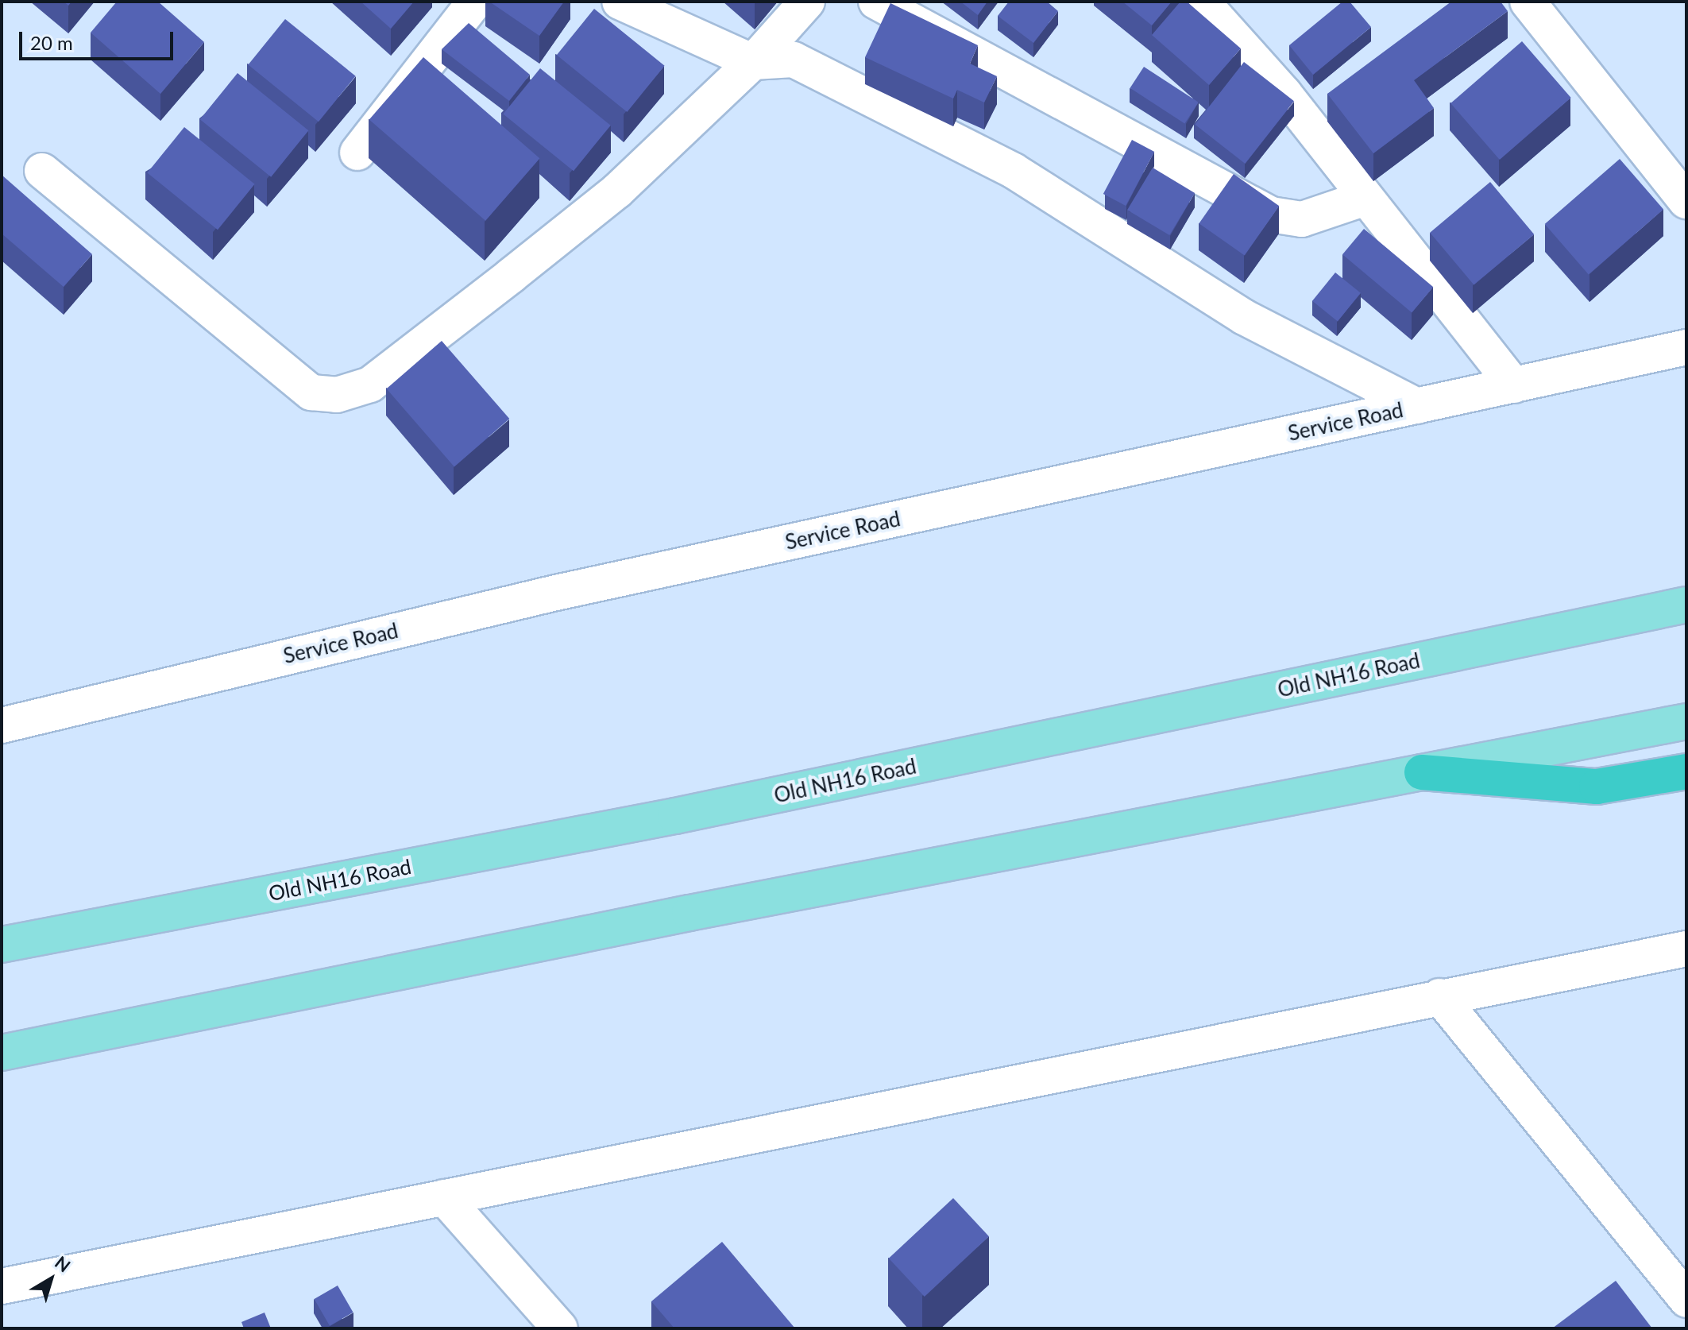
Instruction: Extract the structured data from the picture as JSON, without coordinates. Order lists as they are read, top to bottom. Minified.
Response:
{"streets":{"main road":["Old NH16 Road"],"street":["Service Road"]},"scale_bar":"20 m","north":"top right"}
